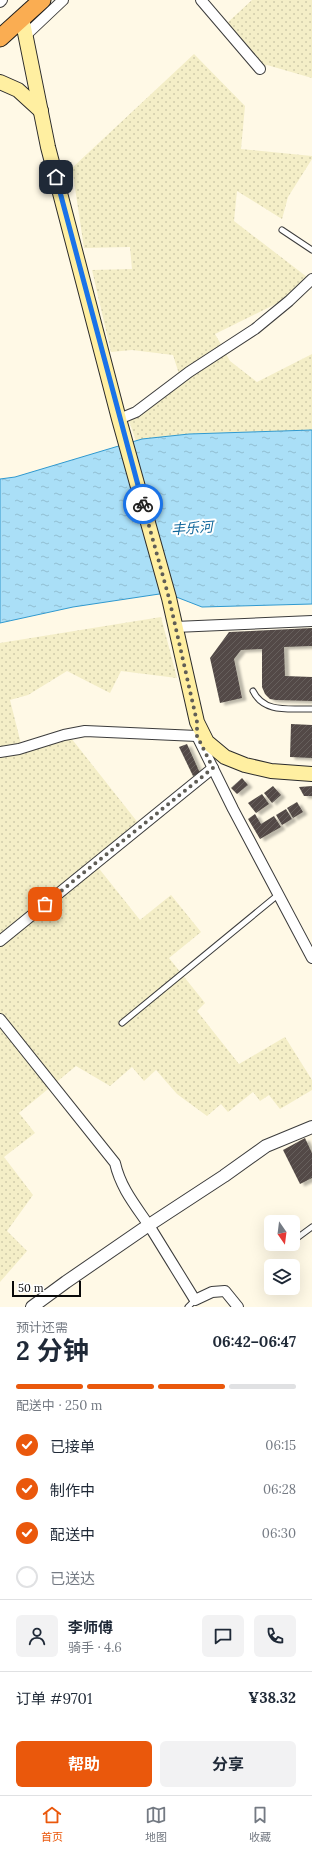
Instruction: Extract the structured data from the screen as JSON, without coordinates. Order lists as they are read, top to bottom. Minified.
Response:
{"water":["丰乐河"],"scale_bar":"50 m","north":"bottom","page":{"scale":"50 m","heading":["2 分钟","预计还需","06:42–06:47"],"panel":["李师傅","骑手 · 4.6","订单 #9701","¥38.32"],"bar":"配送中 · 250 m","list":[["已接单","06:15"],["制作中","06:28"],["配送中","06:30"],"已送达"],"buttons":["帮助","分享"],"tabs":["首页","地图","收藏"]}}
